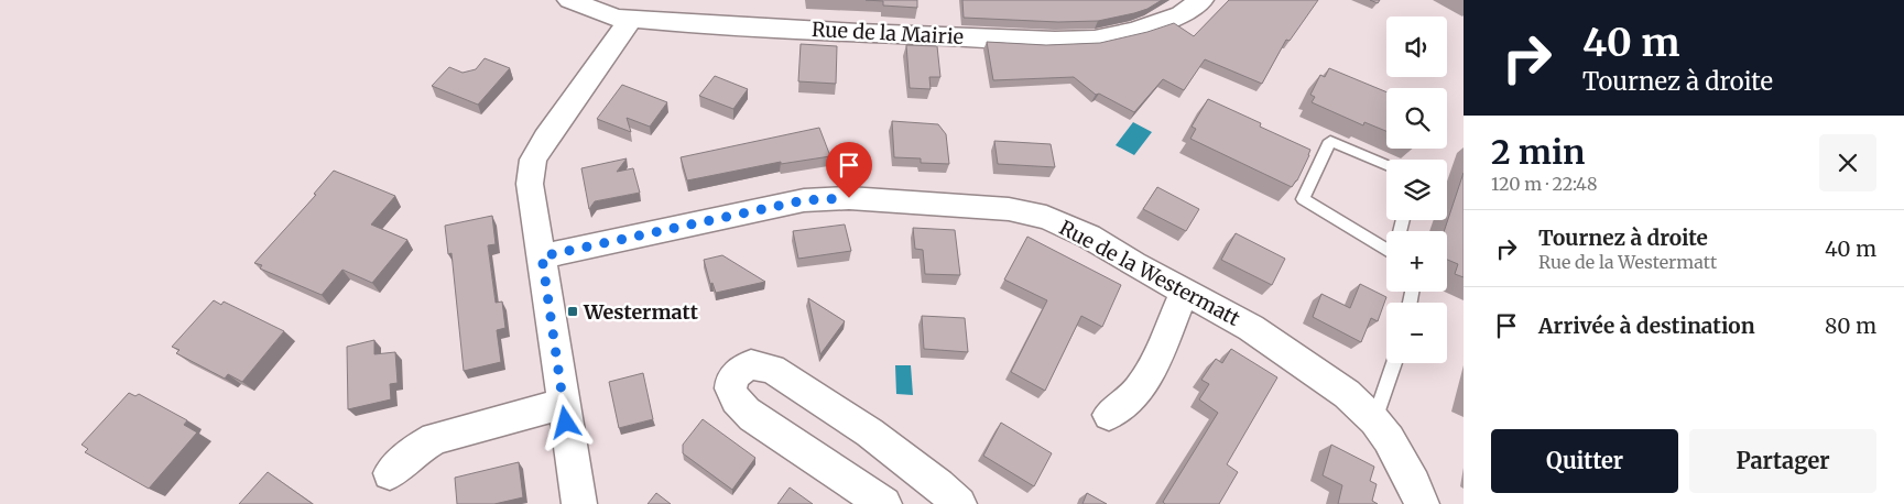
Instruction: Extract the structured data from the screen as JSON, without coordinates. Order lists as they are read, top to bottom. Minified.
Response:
{"streets":{"street":["Rue de la Mairie","Rue de la Westermatt"]},"places":{"transit":["Westermatt"]},"page":{"turn":["40 m","Tournez à droite"],"map_buttons":["+","−"],"heading":["2 min","120 m · 22:48"],"list":[{"name":"Tournez à droite","note":"Rue de la Westermatt","value":"40 m"},{"name":"Arrivée à destination","value":"80 m"}],"buttons":["Quitter","Partager"]}}
